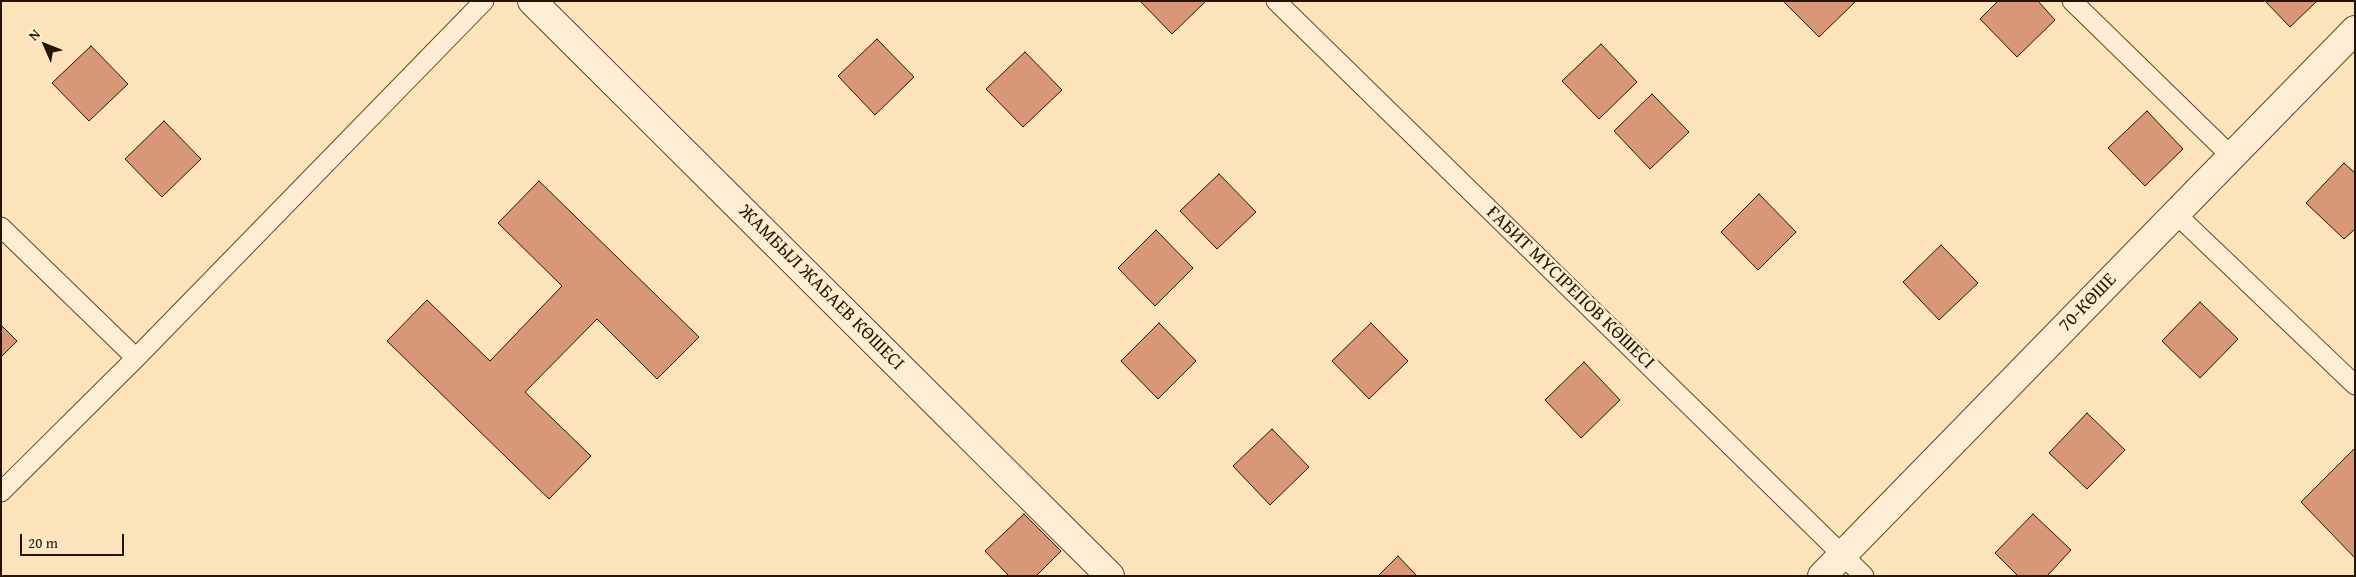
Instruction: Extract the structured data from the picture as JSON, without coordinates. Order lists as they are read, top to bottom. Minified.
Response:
{"streets":{"street":["ЖАМБЫЛ ЖАБАЕВ КӨШЕСІ","70-КӨШЕ"],"lane":["ҒАБИТ МҮСІРЕПОВ КӨШЕСІ"]},"crossings":[["ҒАБИТ МҮСІРЕПОВ КӨШЕСІ","70-КӨШЕ"]],"scale_bar":"20 m","north":"top left"}
